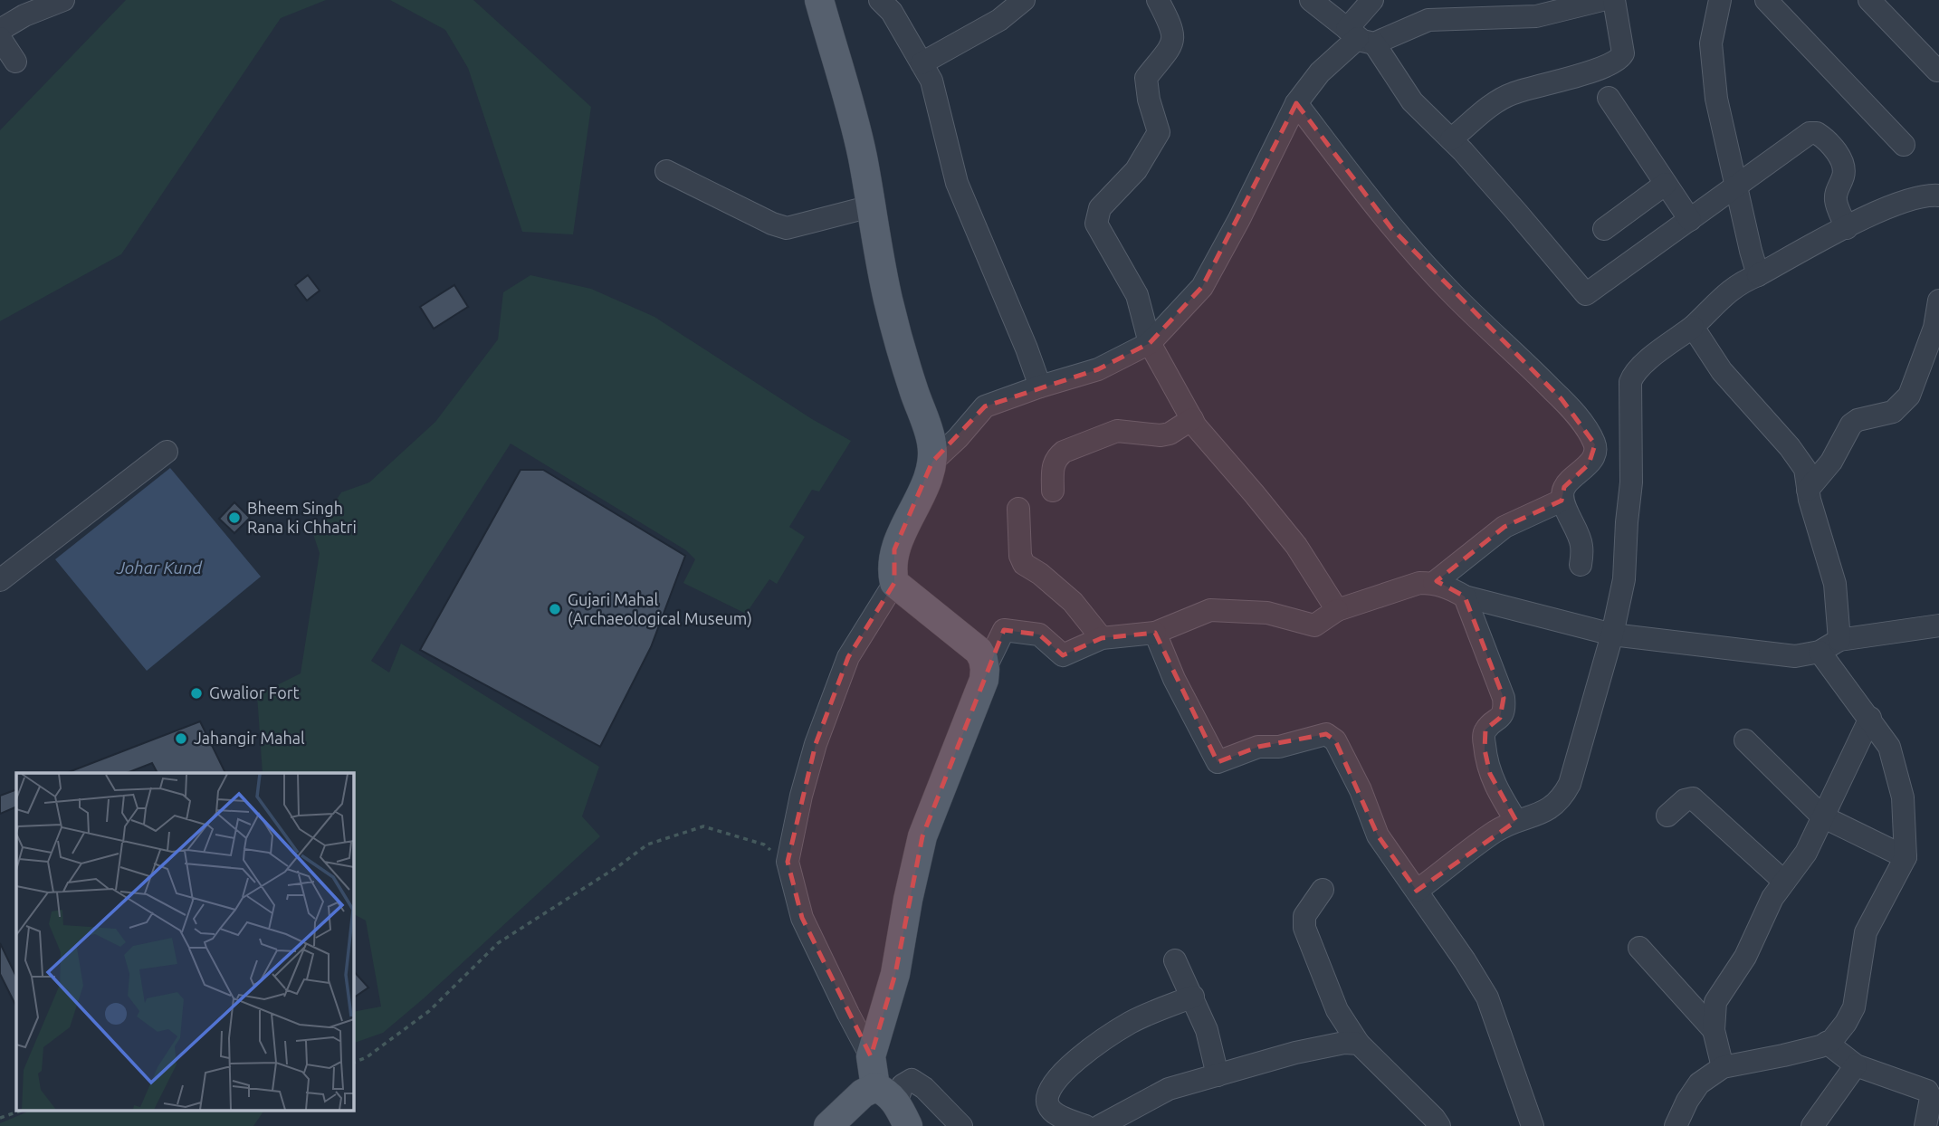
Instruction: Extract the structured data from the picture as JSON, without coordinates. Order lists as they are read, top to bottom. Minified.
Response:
{"water":["Johar Kund"],"places":["Bheem Singh Rana ki Chhatri","Gujari Mahal (Archaeological Museum)","Gwalior Fort","Jahangir Mahal"]}
